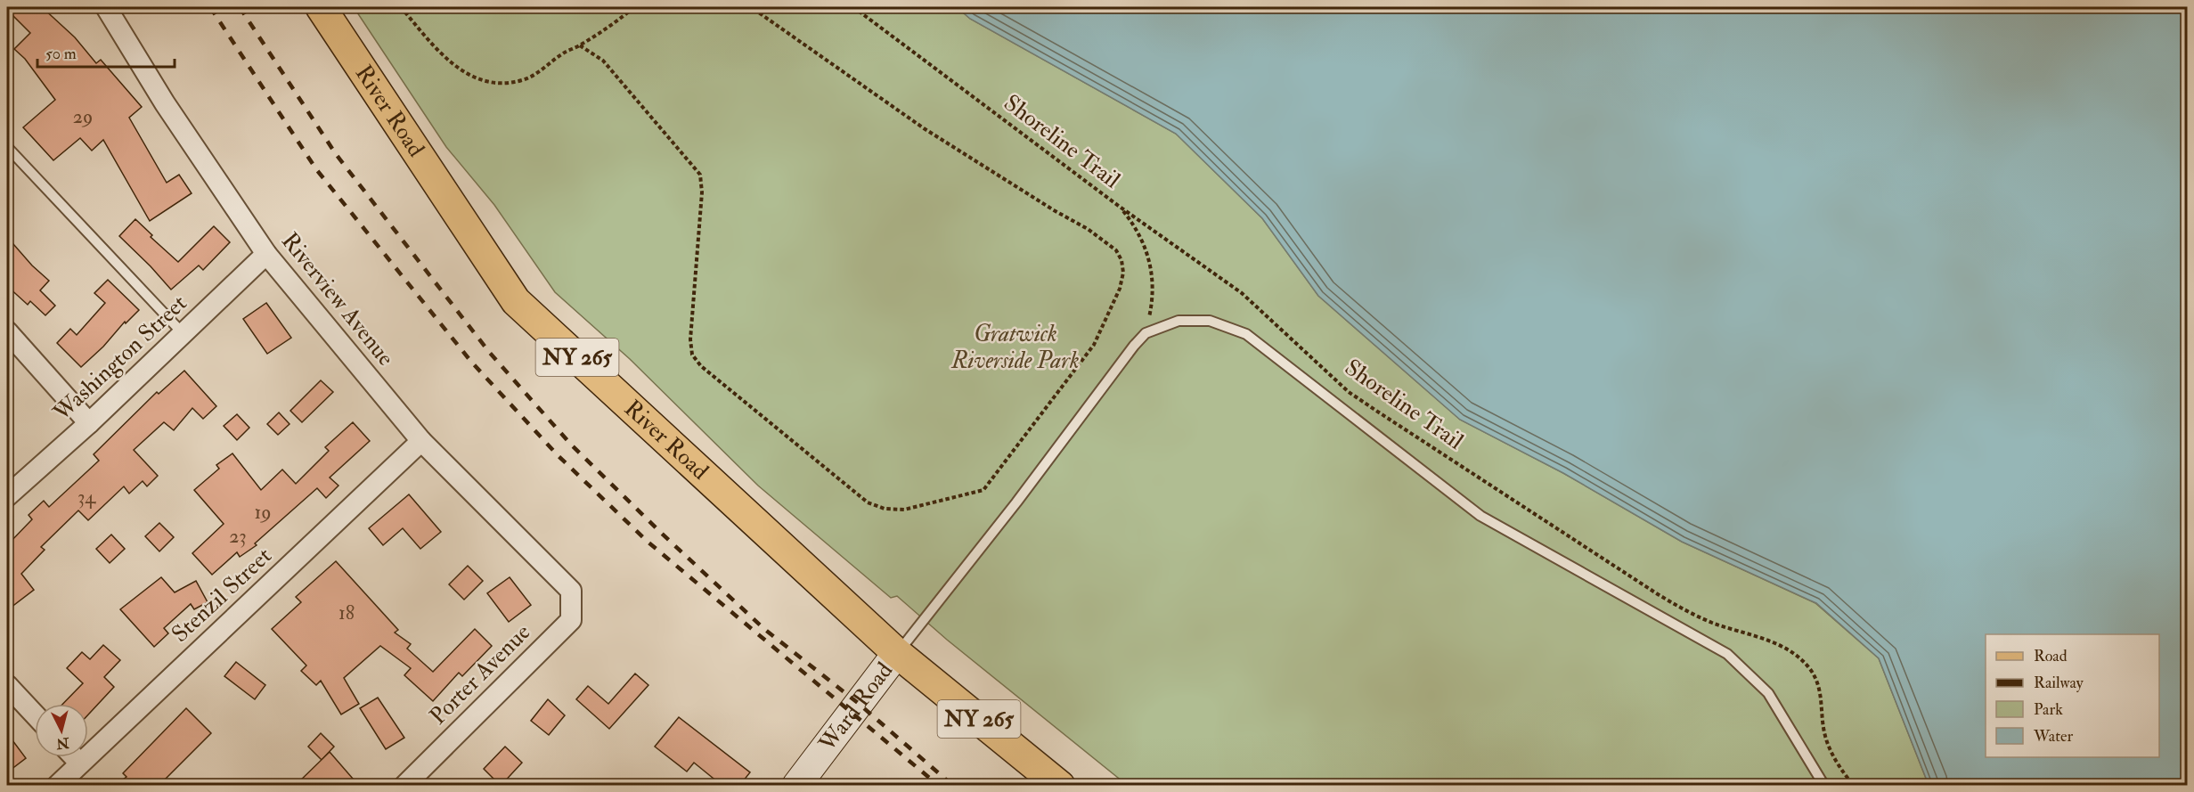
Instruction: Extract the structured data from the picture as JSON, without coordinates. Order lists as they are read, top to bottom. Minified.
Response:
{"streets":{"main road":["River Road","NY 265","Ward Road"],"street":["Riverview Avenue","Washington Street","Stenzil Street","Porter Avenue"],"path":["Shoreline Trail"]},"crossings":[["River Road","Ward Road"],["Riverview Avenue","Washington Street"],["Riverview Avenue","Stenzil Street"],["Riverview Avenue","Porter Avenue"]],"parks":["Gratwick Riverside Park"],"house_numbers":["29","34","19","23","18"],"legend":["Road","Railway","Park","Water"],"scale_bar":"50 m","north":"bottom"}
